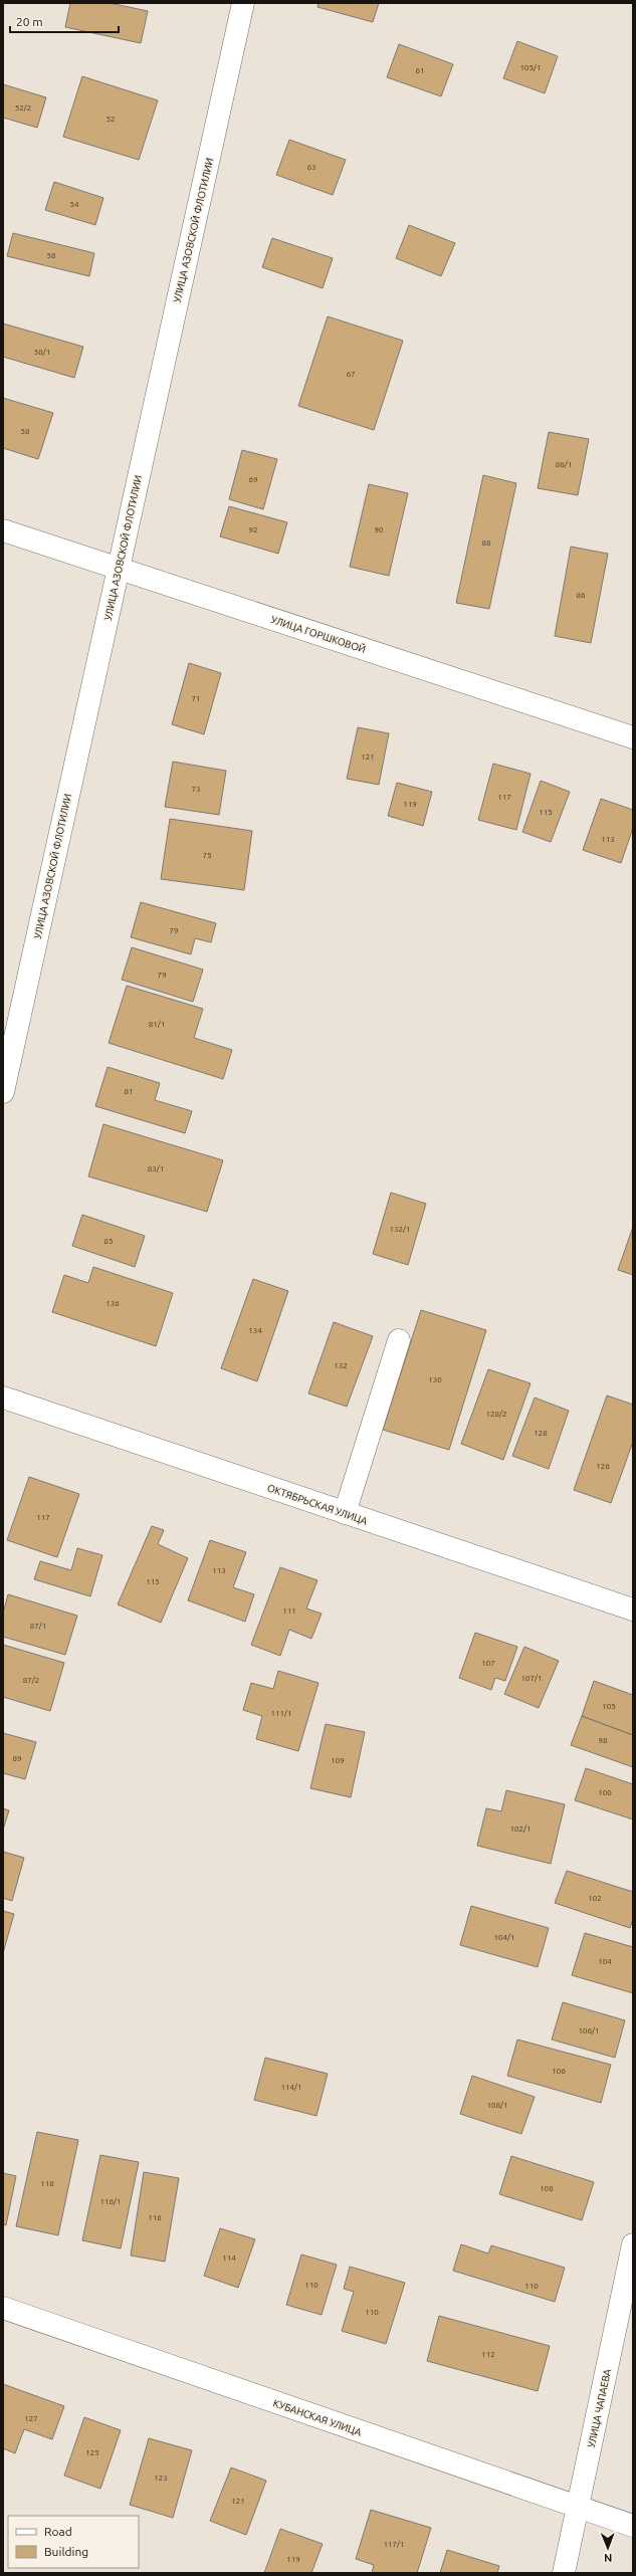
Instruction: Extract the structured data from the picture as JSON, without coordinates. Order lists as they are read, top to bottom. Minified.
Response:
{"streets":{"street":["УЛИЦА АЗОВСКОЙ ФЛОТИЛИИ","УЛИЦА ГОРШКОВОЙ","ОКТЯБРЬСКАЯ УЛИЦА","УЛИЦА ЧАПАЕВА","КУБАНСКАЯ УЛИЦА"]},"crossings":[["УЛИЦА АЗОВСКОЙ ФЛОТИЛИИ","УЛИЦА ГОРШКОВОЙ"],["УЛИЦА ЧАПАЕВА","КУБАНСКАЯ УЛИЦА"]],"house_numbers":["105/1","61","52/2","52","63","54","56","58/1","67","58","86/1","69","92","90","88","86","71","121","73","117","119","115","113","75","79","79","81/1","81","83/1","132/1","85","136","134","132","130","128/2","128","126","117","113","115","111","87/1","107","107/1","87/2","105","111/1","98","89","109","100","102/1","102","104/1","104","106/1","106","114/1","108/1","118","108","116/1","116","114","110","110","110","112","127","125","123","121","117/1","119"],"legend":["Road","Building"],"scale_bar":"20 m","north":"bottom"}
